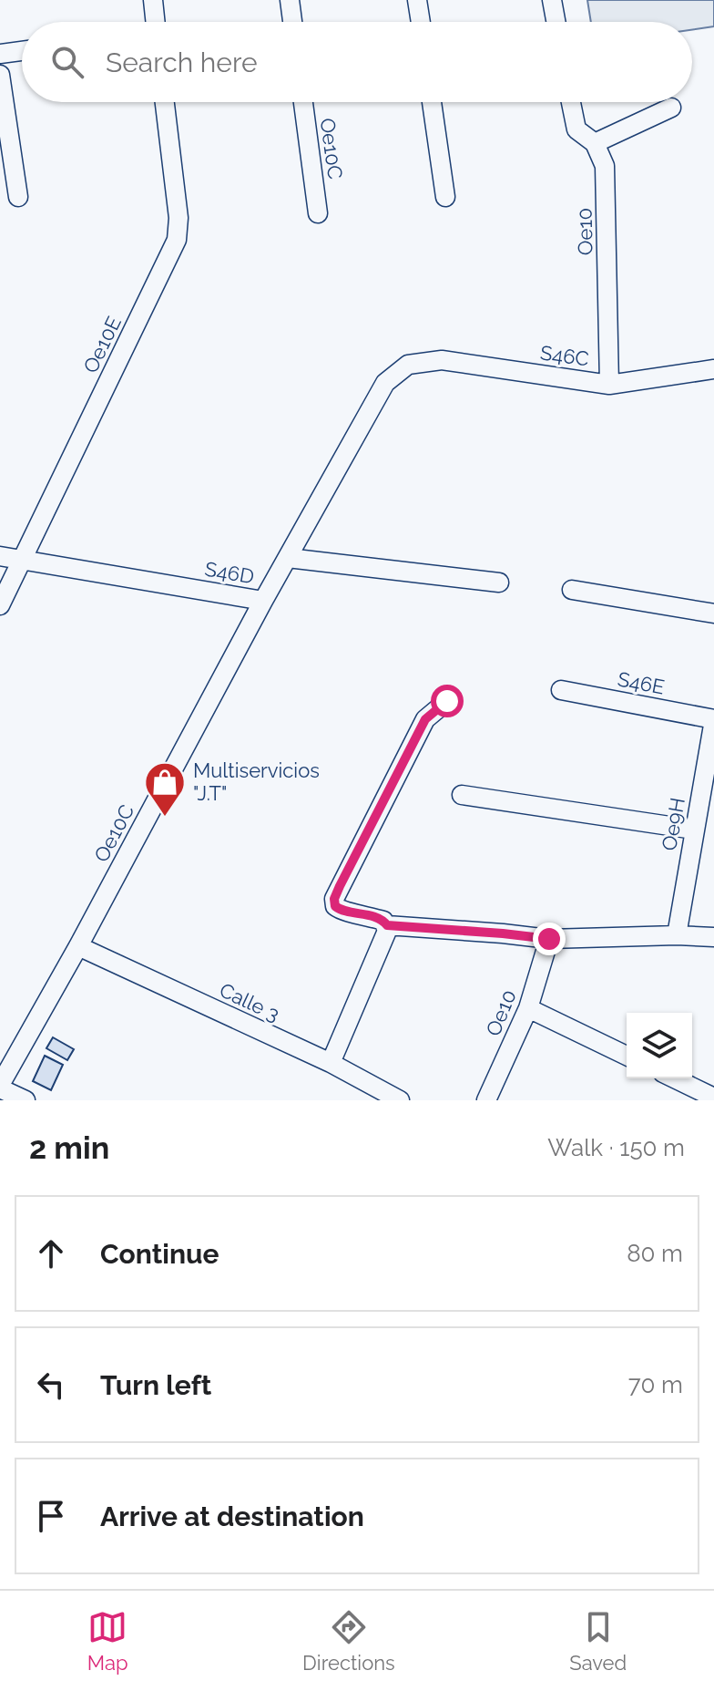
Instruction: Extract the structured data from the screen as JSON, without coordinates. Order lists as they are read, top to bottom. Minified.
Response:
{"streets":{"street":["Oe10C","Oe10","Oe10E","S46C","S46D","S46E","Oe9H","Calle 3"]},"crossings":[["Oe10C","S46D"],["Oe10C","Calle 3"],["Oe10","S46C"],["Oe10E","S46D"],["S46C","S46D"],["S46E","Oe9H"]],"places":{"shop":["Multiservicios \"J.T\""]},"page":{"search":"Search here","heading":["2 min","Walk · 150 m"],"list":[["Continue","80 m"],["Turn left","70 m"],"Arrive at destination"],"nav":["Map","Directions","Saved"]}}
